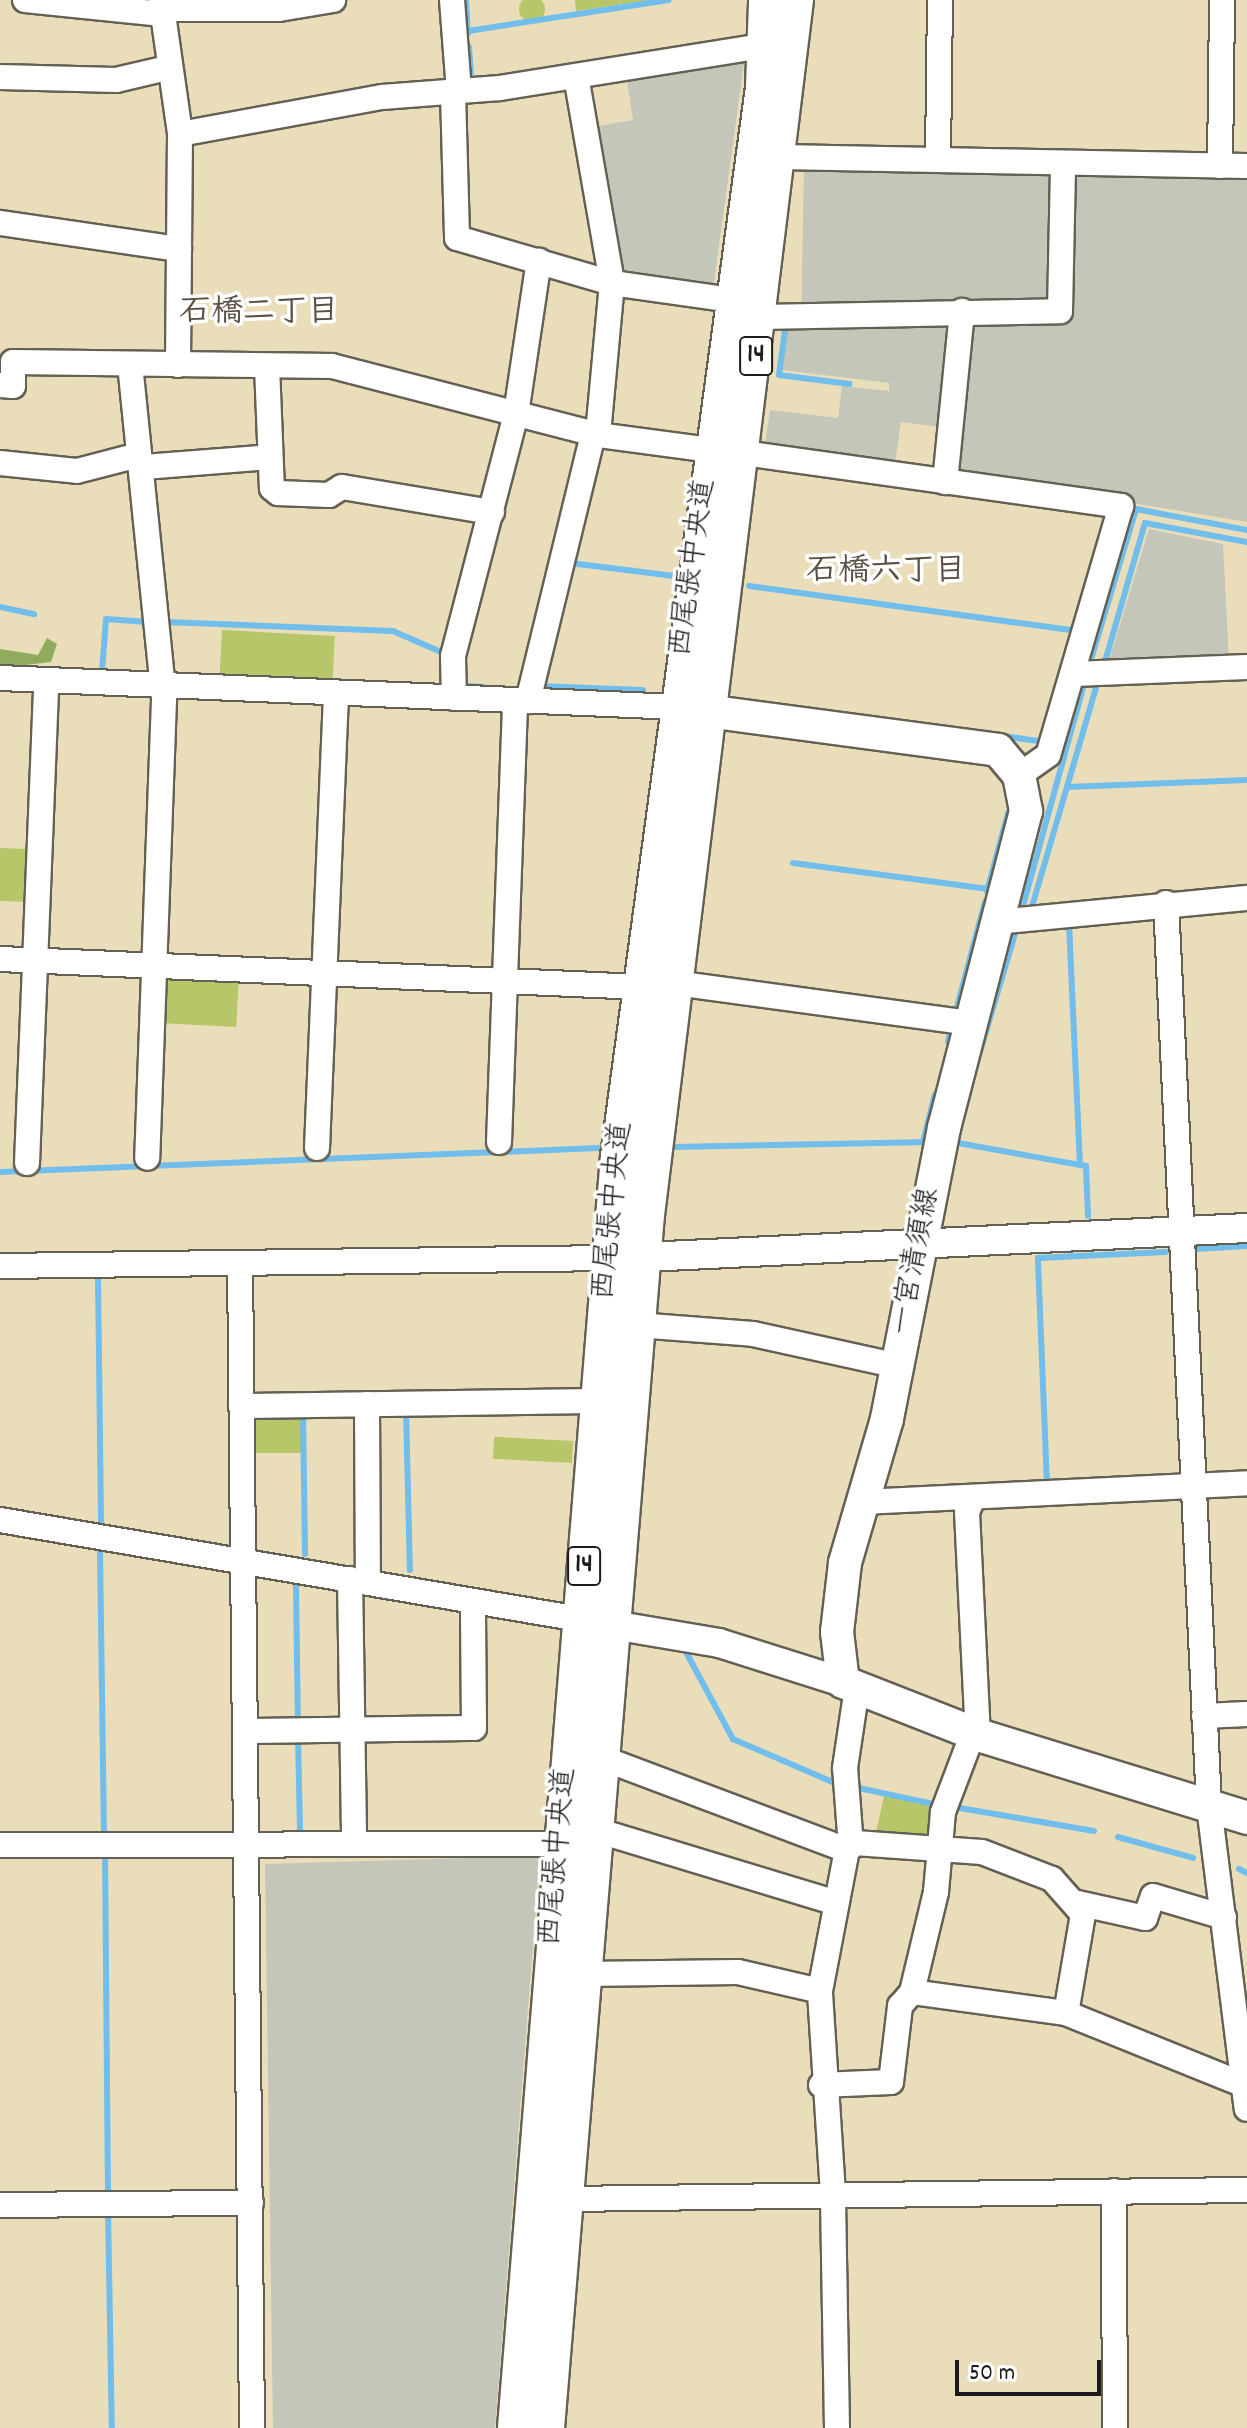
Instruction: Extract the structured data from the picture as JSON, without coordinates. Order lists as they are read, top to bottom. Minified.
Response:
{"streets":{"main road":["14","西尾張中央道","一宮清須線"]},"districts":["石橋二丁目","石橋六丁目"],"scale_bar":"50 m"}
